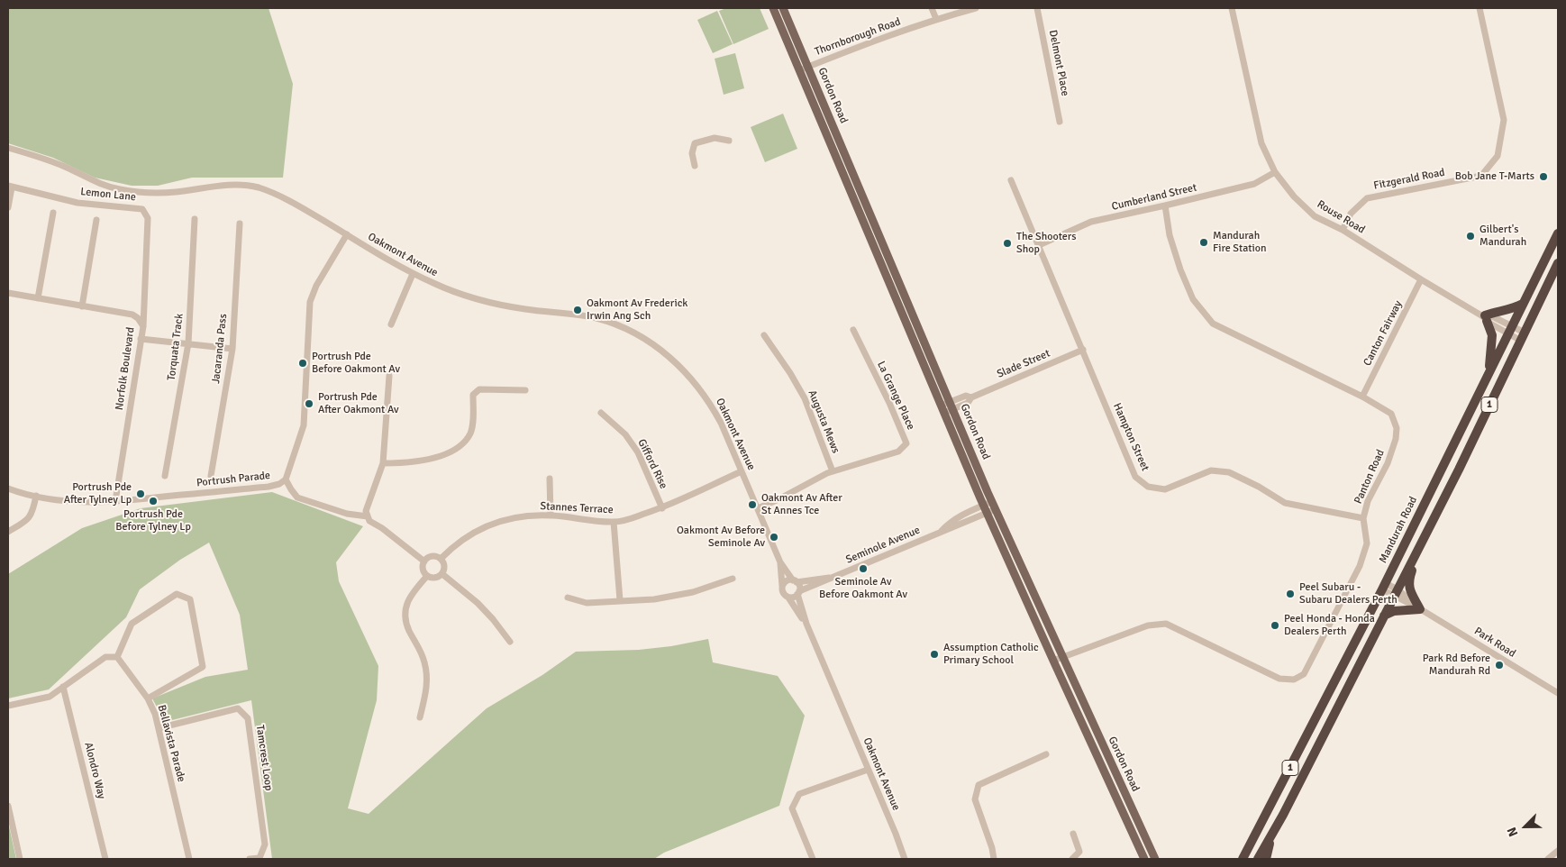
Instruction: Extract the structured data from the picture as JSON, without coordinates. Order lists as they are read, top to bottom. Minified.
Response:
{"streets":{"highway":["1","Mandurah Road"],"main road":["Gordon Road"],"street":["Thornborough Road","Delmont Place","Fitzgerald Road","Lemon Lane","Cumberland Street","Rouse Road","Oakmont Avenue","Canton Fairway","Torquata Track","Jacaranda Pass","Slade Street","Norfolk Boulevard","La Grange Place","Augusta Mews","Hampton Street","Gifford Rise","Panton Road","Portrush Parade","Stannes Terrace","Seminole Avenue","Park Road","Bellavista Parade","Tamcrest Loop","Alondro Way"]},"crossings":[["Thornborough Road","Gordon Road"],["Gordon Road","Slade Street"],["Gordon Road","Panton Road"],["Gordon Road","Seminole Avenue"],["Fitzgerald Road","Rouse Road"],["Lemon Lane","Norfolk Boulevard"],["Cumberland Street","Rouse Road"],["Cumberland Street","Hampton Street"],["Cumberland Street","Panton Road"],["Rouse Road","Canton Fairway"],["Rouse Road","1"],["Rouse Road","Mandurah Road"],["Oakmont Avenue","La Grange Place"],["Oakmont Avenue","Portrush Parade"],["Oakmont Avenue","Stannes Terrace"],["Oakmont Avenue","Seminole Avenue"],["Canton Fairway","Panton Road"],["Slade Street","Hampton Street"],["Norfolk Boulevard","Portrush Parade"],["La Grange Place","Augusta Mews"],["1","Park Road"],["Hampton Street","Panton Road"],["Gifford Rise","Stannes Terrace"],["Mandurah Road","Park Road"],["Bellavista Parade","Tamcrest Loop"]],"places":["Bob Jane T-Marts","Gilbert's Mandurah","Mandurah Fire Station","The Shooters Shop","Oakmont Av Frederick Irwin Ang Sch","Portrush Pde Before Oakmont Av","Portrush Pde After Oakmont Av","Portrush Pde After Tylney Lp","Portrush Pde Before Tylney Lp","Oakmont Av After St Annes Tce","Oakmont Av Before Seminole Av","Seminole Av Before Oakmont Av","Peel Subaru - Subaru Dealers Perth","Peel Honda - Honda Dealers Perth","Assumption Catholic Primary School","Park Rd Before Mandurah Rd"],"north":"bottom left"}
